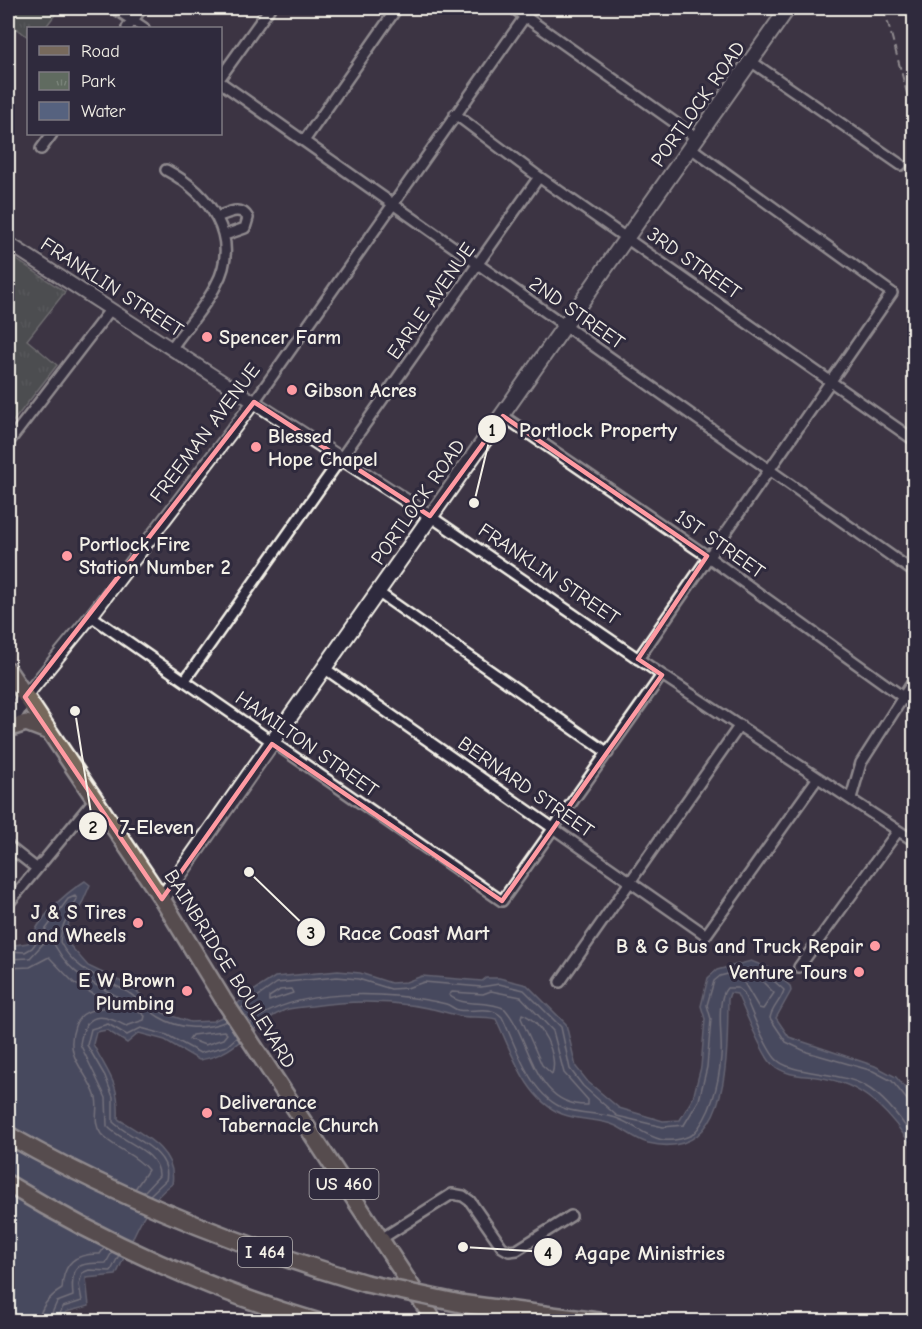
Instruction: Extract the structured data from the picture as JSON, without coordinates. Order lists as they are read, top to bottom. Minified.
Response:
{"streets":{"highway":["I 464"],"main road":["PORTLOCK ROAD","FREEMAN AVENUE","BAINBRIDGE BOULEVARD","US 460"],"street":["3RD STREET","FRANKLIN STREET","EARLE AVENUE","2ND STREET","1ST STREET","HAMILTON STREET","BERNARD STREET"]},"crossings":[["PORTLOCK ROAD","3RD STREET"],["PORTLOCK ROAD","FRANKLIN STREET"],["PORTLOCK ROAD","2ND STREET"],["PORTLOCK ROAD","1ST STREET"],["PORTLOCK ROAD","HAMILTON STREET"],["PORTLOCK ROAD","BERNARD STREET"],["PORTLOCK ROAD","BAINBRIDGE BOULEVARD"],["3RD STREET","EARLE AVENUE"],["3RD STREET","FREEMAN AVENUE"],["FRANKLIN STREET","EARLE AVENUE"],["FRANKLIN STREET","FREEMAN AVENUE"],["FRANKLIN STREET","BERNARD STREET"],["EARLE AVENUE","2ND STREET"],["EARLE AVENUE","HAMILTON STREET"],["2ND STREET","FREEMAN AVENUE"],["FREEMAN AVENUE","HAMILTON STREET"],["FREEMAN AVENUE","BAINBRIDGE BOULEVARD"],["HAMILTON STREET","BERNARD STREET"]],"places":["Spencer Farm","Gibson Acres","Blessed Hope Chapel","Portlock Property","Portlock Fire Station Number 2","7-Eleven","Race Coast Mart","J & S Tires and Wheels","B & G Bus and Truck Repair","Venture Tours","E W Brown Plumbing","Deliverance Tabernacle Church","Agape Ministries"],"legend":["Road","Park","Water"]}
